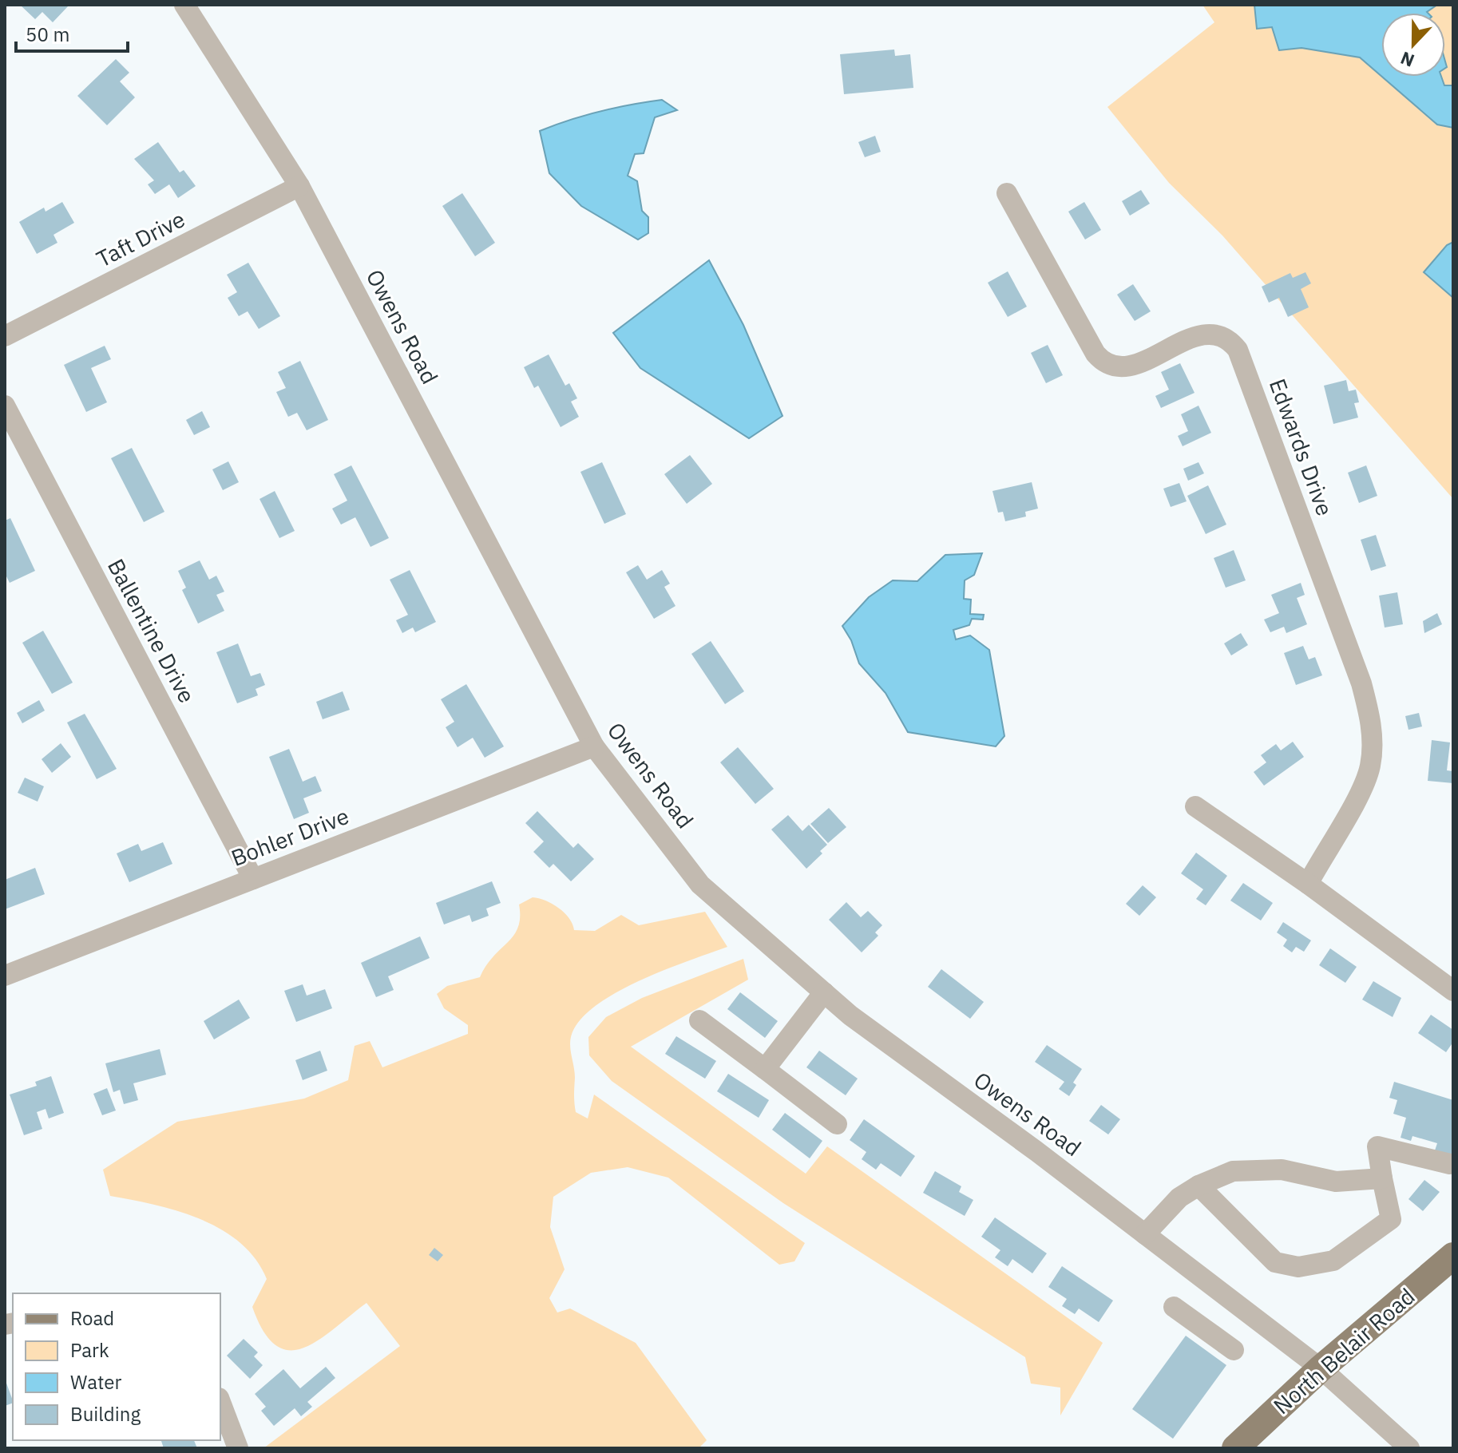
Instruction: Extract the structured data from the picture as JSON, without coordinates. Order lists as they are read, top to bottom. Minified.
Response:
{"streets":{"main road":["North Belair Road"],"street":["Taft Drive","Owens Road","Edwards Drive","Ballentine Drive","Bohler Drive"]},"crossings":[["Taft Drive","Owens Road"],["Owens Road","Bohler Drive"],["Owens Road","North Belair Road"],["Ballentine Drive","Bohler Drive"]],"legend":["Road","Park","Water","Building"],"scale_bar":"50 m","north":"bottom"}
